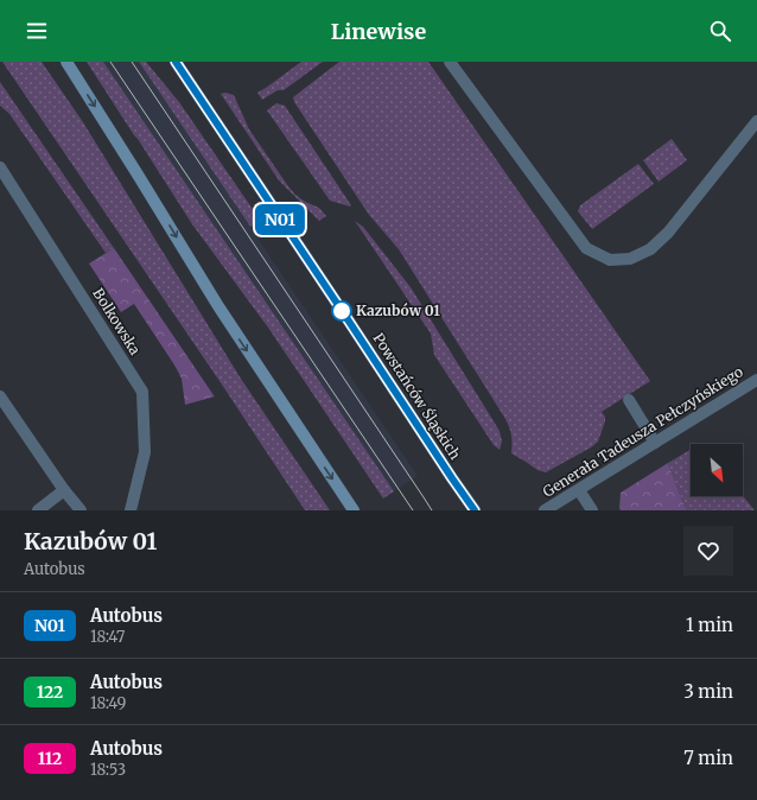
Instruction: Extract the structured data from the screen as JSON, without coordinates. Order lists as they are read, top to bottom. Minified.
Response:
{"streets":{"main road":["Powstańców Śląskich"],"street":["Bolkowska","Generała Tadeusza Pełczyńskiego"]},"places":["Kazubów 01"],"lines":["bus line N01"],"north":"bottom right","page":{"header":"Linewise","on_map":"N01","heading":["Kazubów 01","Autobus"],"list":[{"mark":"N01","name":"Autobus","note":"18:47","value":"1 min"},{"mark":"122","name":"Autobus","note":"18:49","value":"3 min"},{"mark":"112","name":"Autobus","note":"18:53","value":"7 min"}]}}
